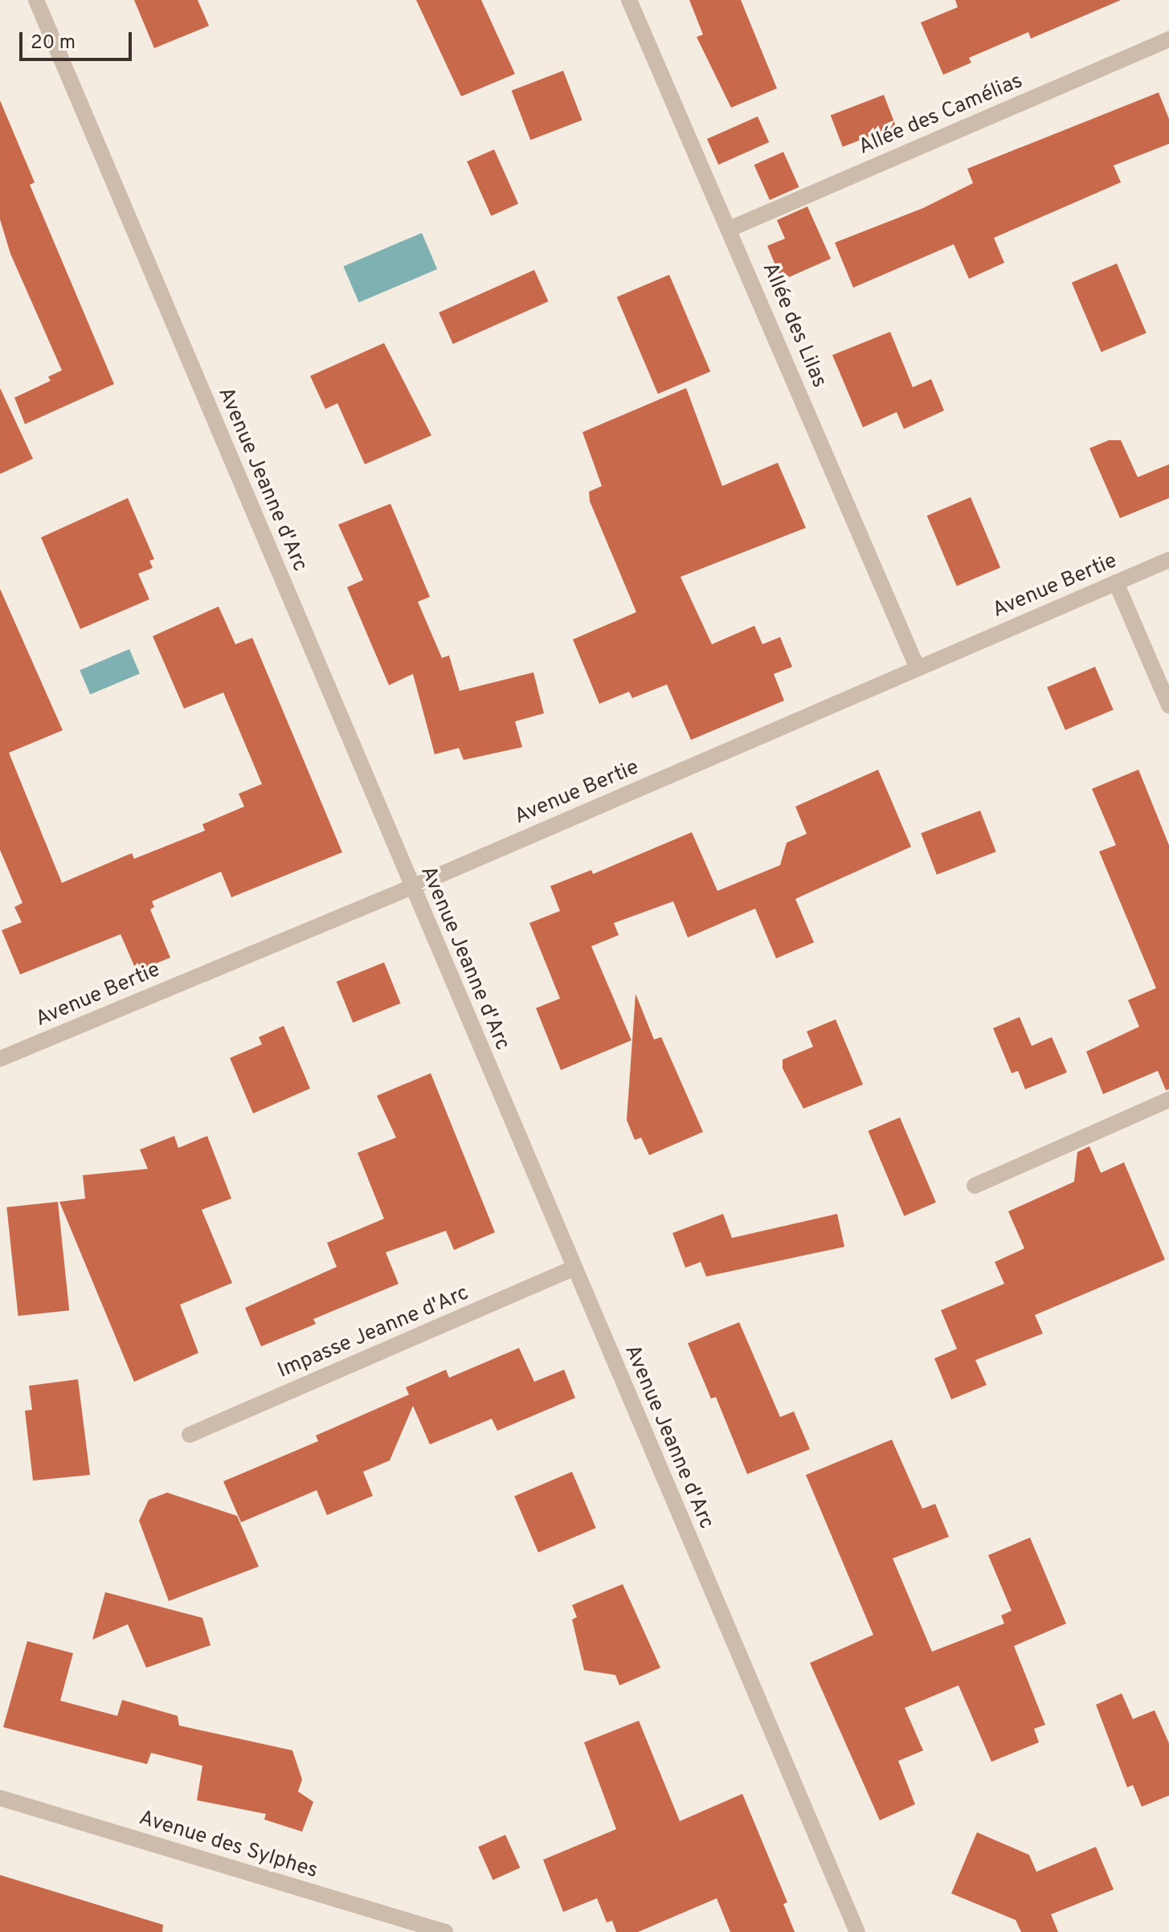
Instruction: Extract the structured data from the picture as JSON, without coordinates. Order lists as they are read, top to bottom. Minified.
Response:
{"streets":{"street":["Allée des Camélias","Allée des Lilas","Avenue Jeanne d'Arc","Avenue Bertie","Impasse Jeanne d'Arc","Avenue des Sylphes"]},"crossings":[["Allée des Camélias","Allée des Lilas"],["Allée des Lilas","Avenue Bertie"],["Avenue Jeanne d'Arc","Avenue Bertie"],["Avenue Jeanne d'Arc","Impasse Jeanne d'Arc"]],"scale_bar":"20 m"}
